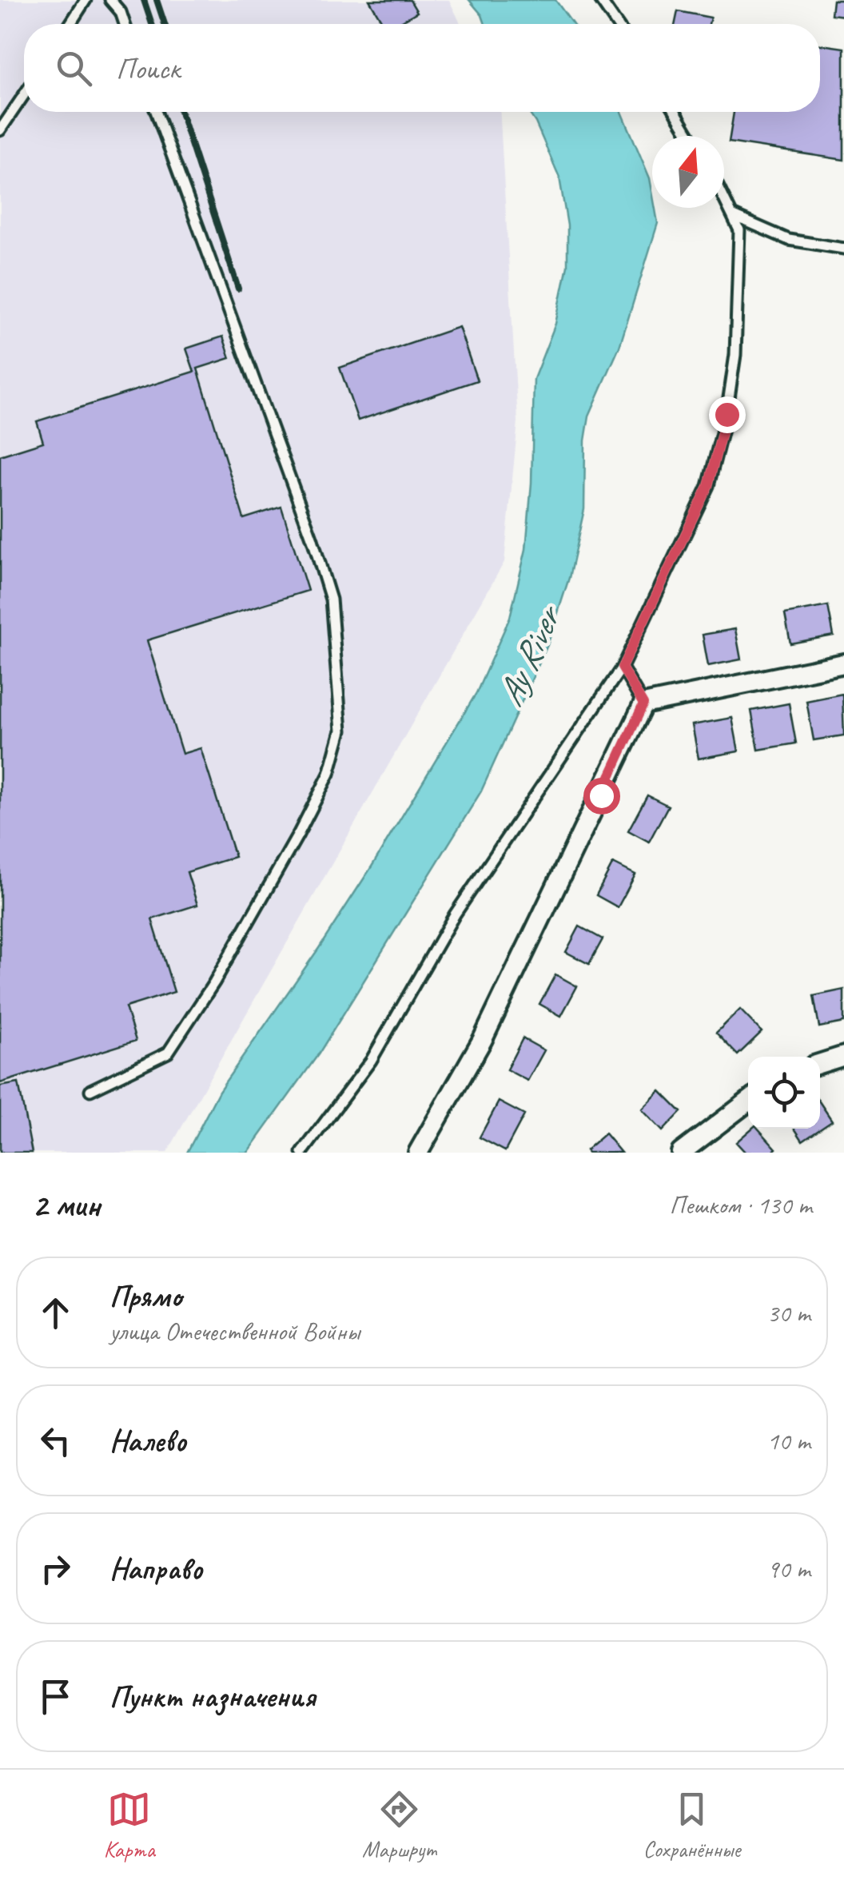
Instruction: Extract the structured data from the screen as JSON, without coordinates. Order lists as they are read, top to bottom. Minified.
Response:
{"water":["Ay River"],"north":"top","page":{"search":"Поиск","heading":["2 мин","Пешком · 130 m"],"list":[["Прямо","улица Отечественной Войны","30 m"],["Налево","10 m"],["Направо","90 m"],"Пункт назначения"],"nav":["Карта","Маршрут","Сохранённые"]}}
